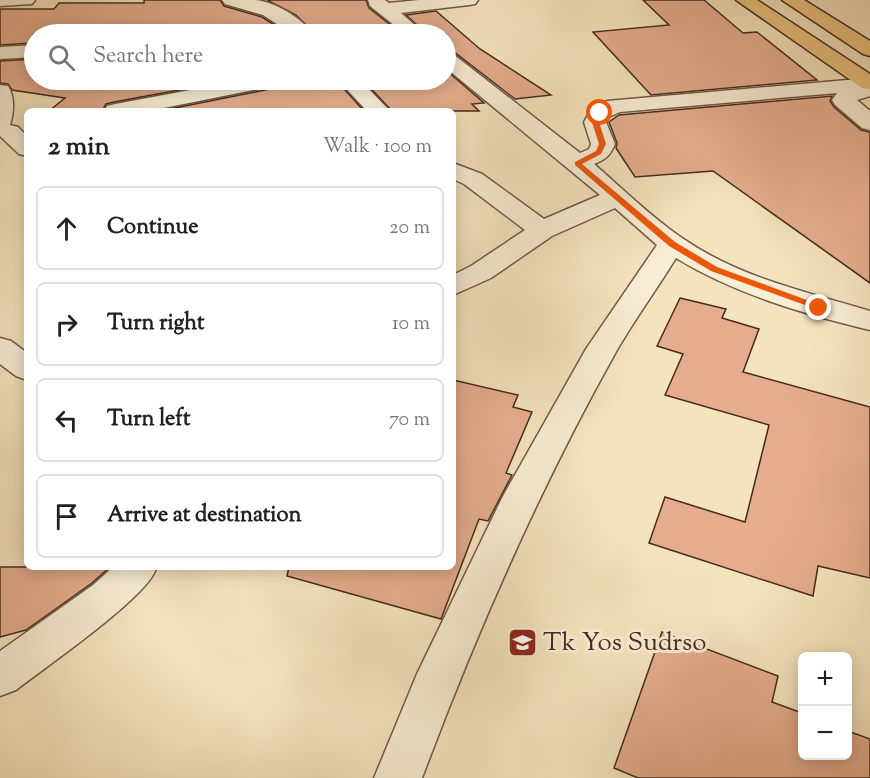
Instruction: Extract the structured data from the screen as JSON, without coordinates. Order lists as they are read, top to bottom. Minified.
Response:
{"places":{"school or university":["Tk Yos Sudrso"]},"page":{"search":"Search here","heading":["2 min","Walk · 100 m"],"list":[["Continue","20 m"],["Turn right","10 m"],["Turn left","70 m"],"Arrive at destination"],"map_buttons":["+","−"]}}
